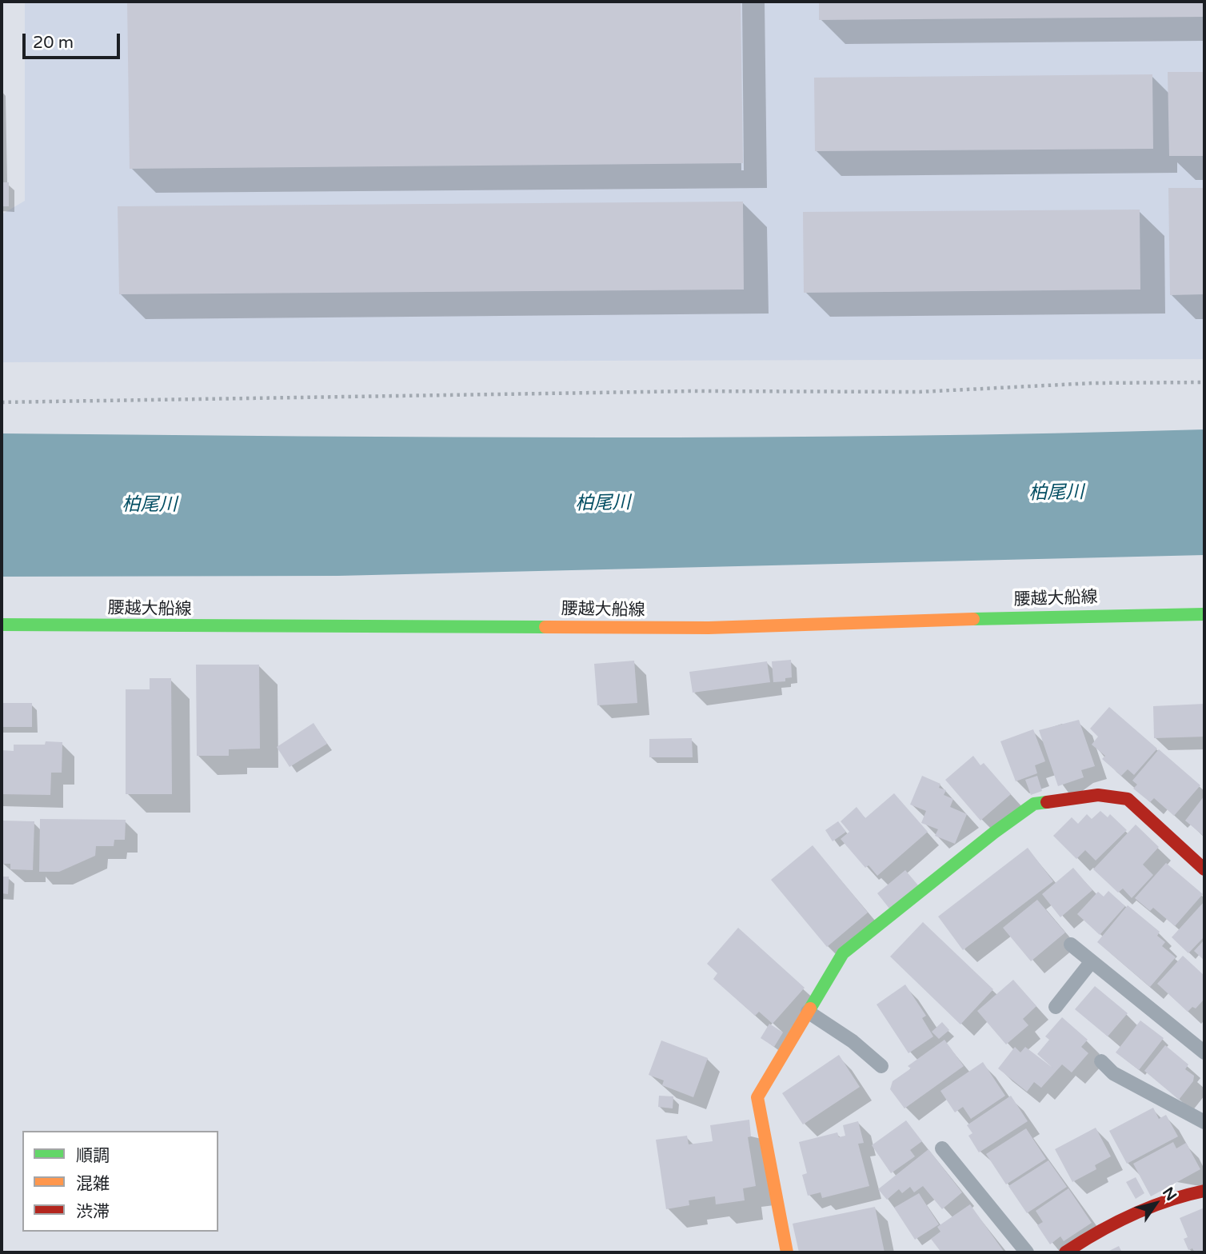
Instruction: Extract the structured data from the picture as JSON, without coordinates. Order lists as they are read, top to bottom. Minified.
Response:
{"streets":{"main road":["腰越大船線"]},"water":["柏尾川"],"legend":["順調","混雑","渋滞"],"scale_bar":"20 m","north":"top right"}
